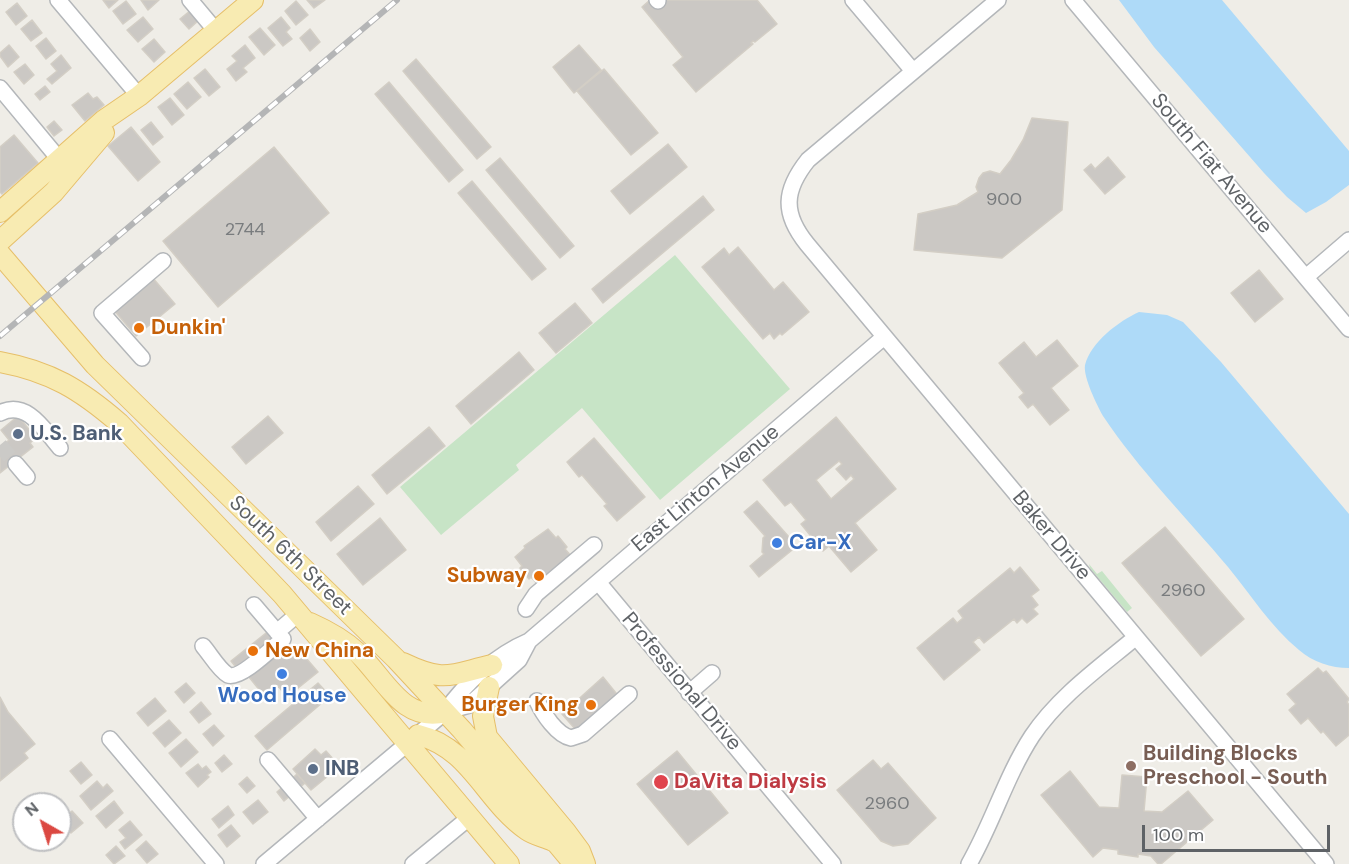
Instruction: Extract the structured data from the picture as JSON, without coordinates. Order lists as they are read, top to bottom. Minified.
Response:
{"streets":{"main road":["South 6th Street"],"street":["South Fiat Avenue","East Linton Avenue","Baker Drive","Professional Drive"]},"crossings":[["East Linton Avenue","Baker Drive"],["East Linton Avenue","South 6th Street"],["East Linton Avenue","Professional Drive"]],"places":["Dunkin'","U.S. Bank","Car-X","Subway","New China","Wood House","Burger King","Building Blocks Preschool - South","INB","DaVita Dialysis"],"house_numbers":["900","2744","2960","2960"],"scale_bar":"100 m","north":"top left"}
